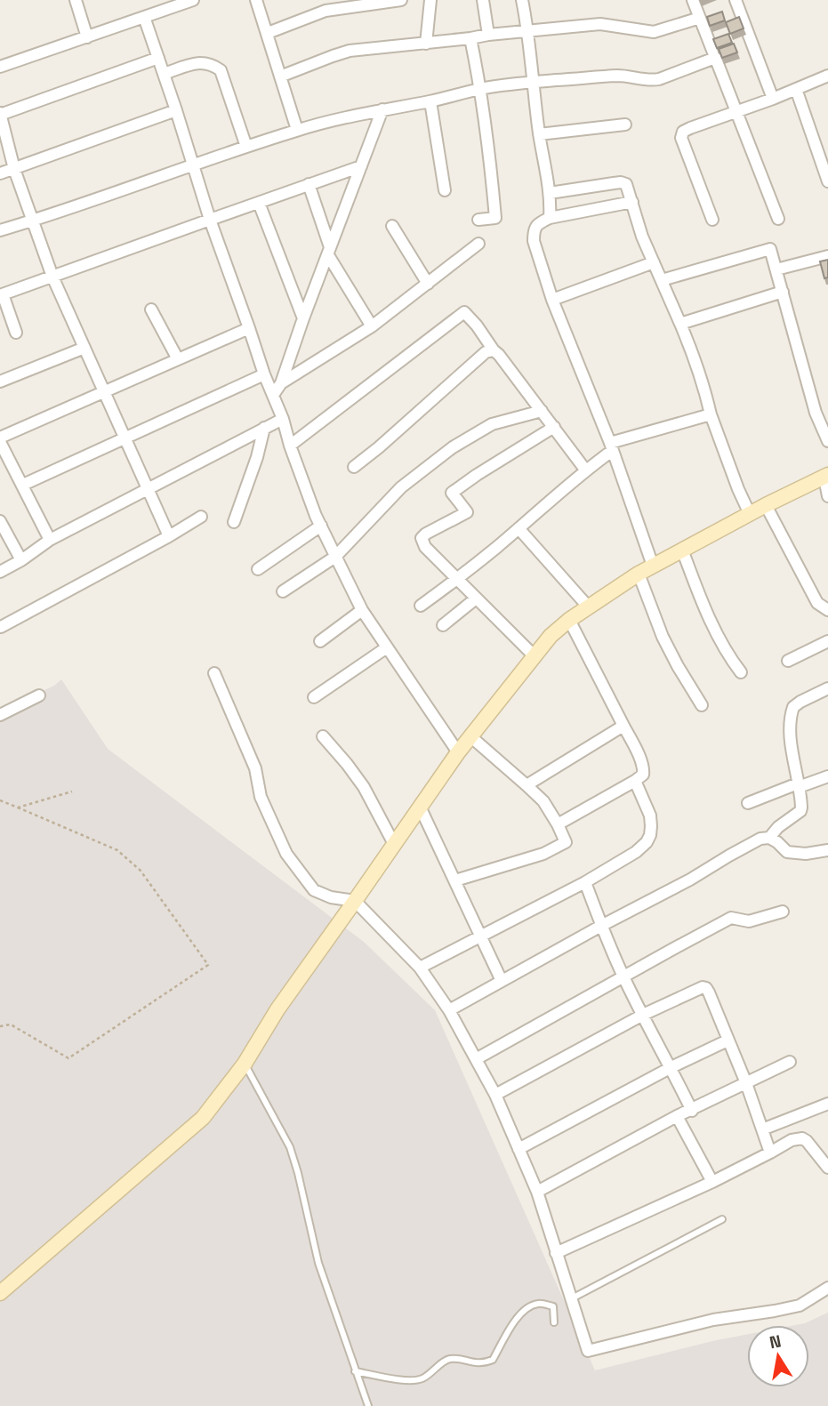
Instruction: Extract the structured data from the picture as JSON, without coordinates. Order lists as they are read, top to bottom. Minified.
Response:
{"north":"top"}
